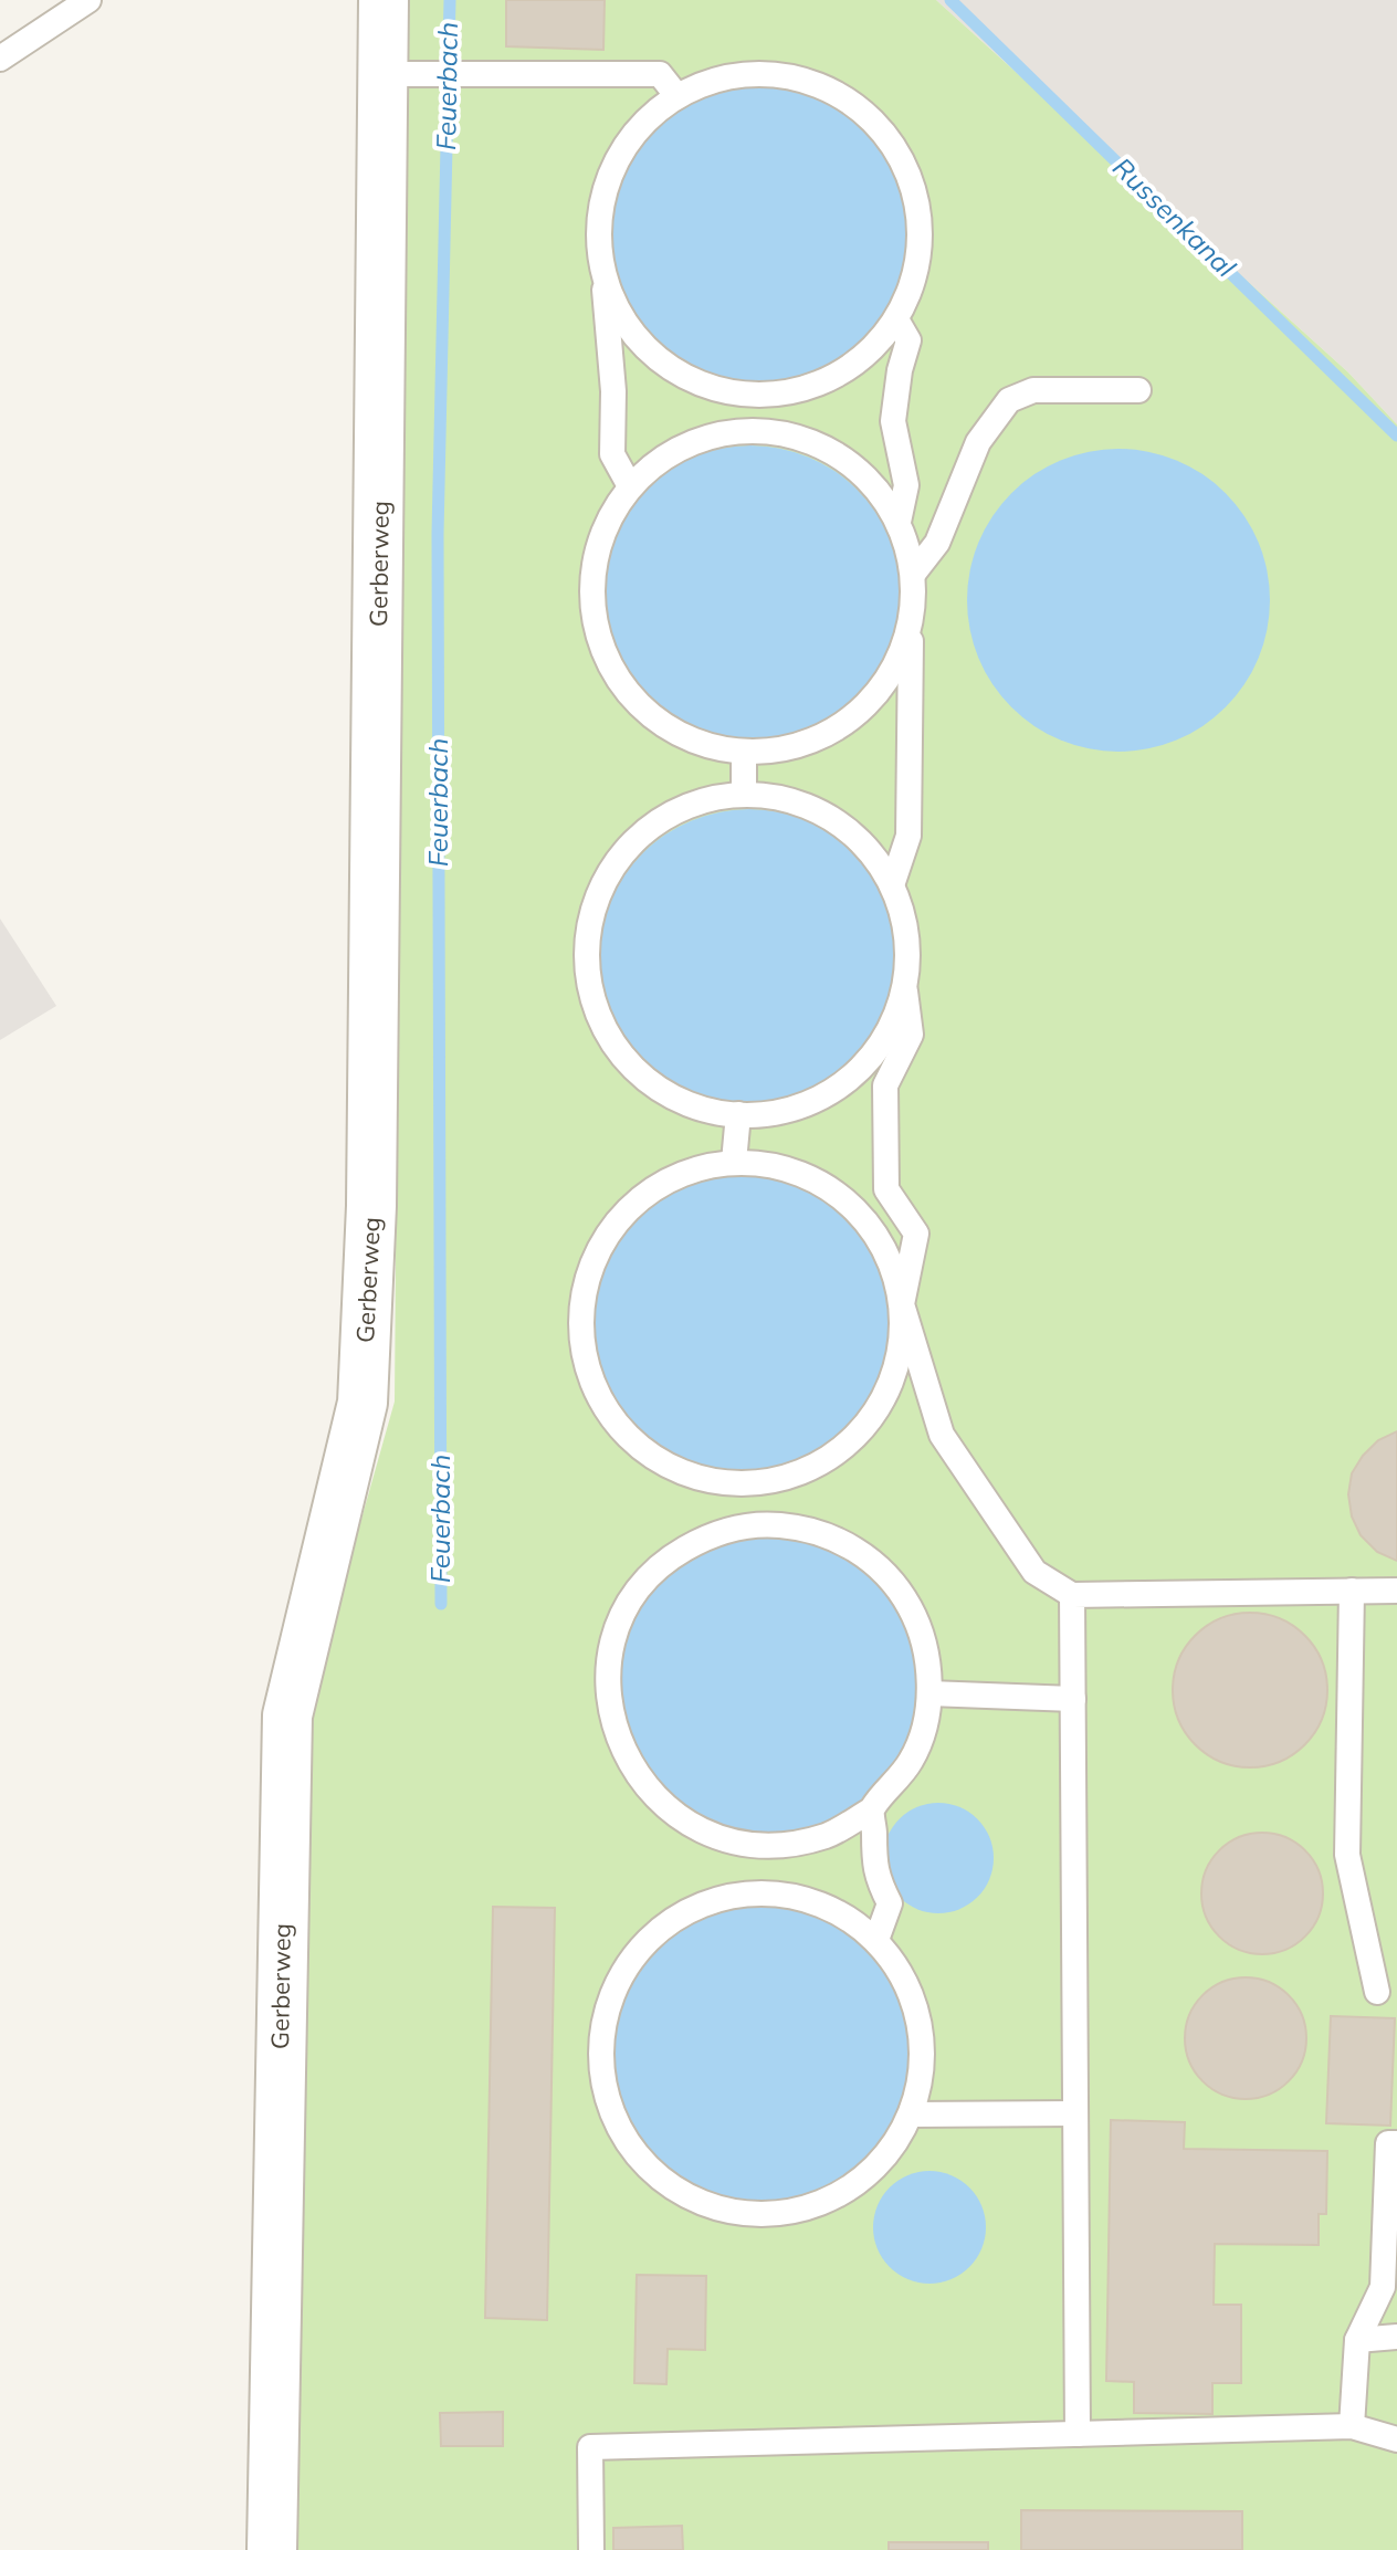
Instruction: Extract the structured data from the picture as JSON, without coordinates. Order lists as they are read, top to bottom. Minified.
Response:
{"streets":{"street":["Gerberweg"]},"water":["Feuerbach","Russenkanal"]}
